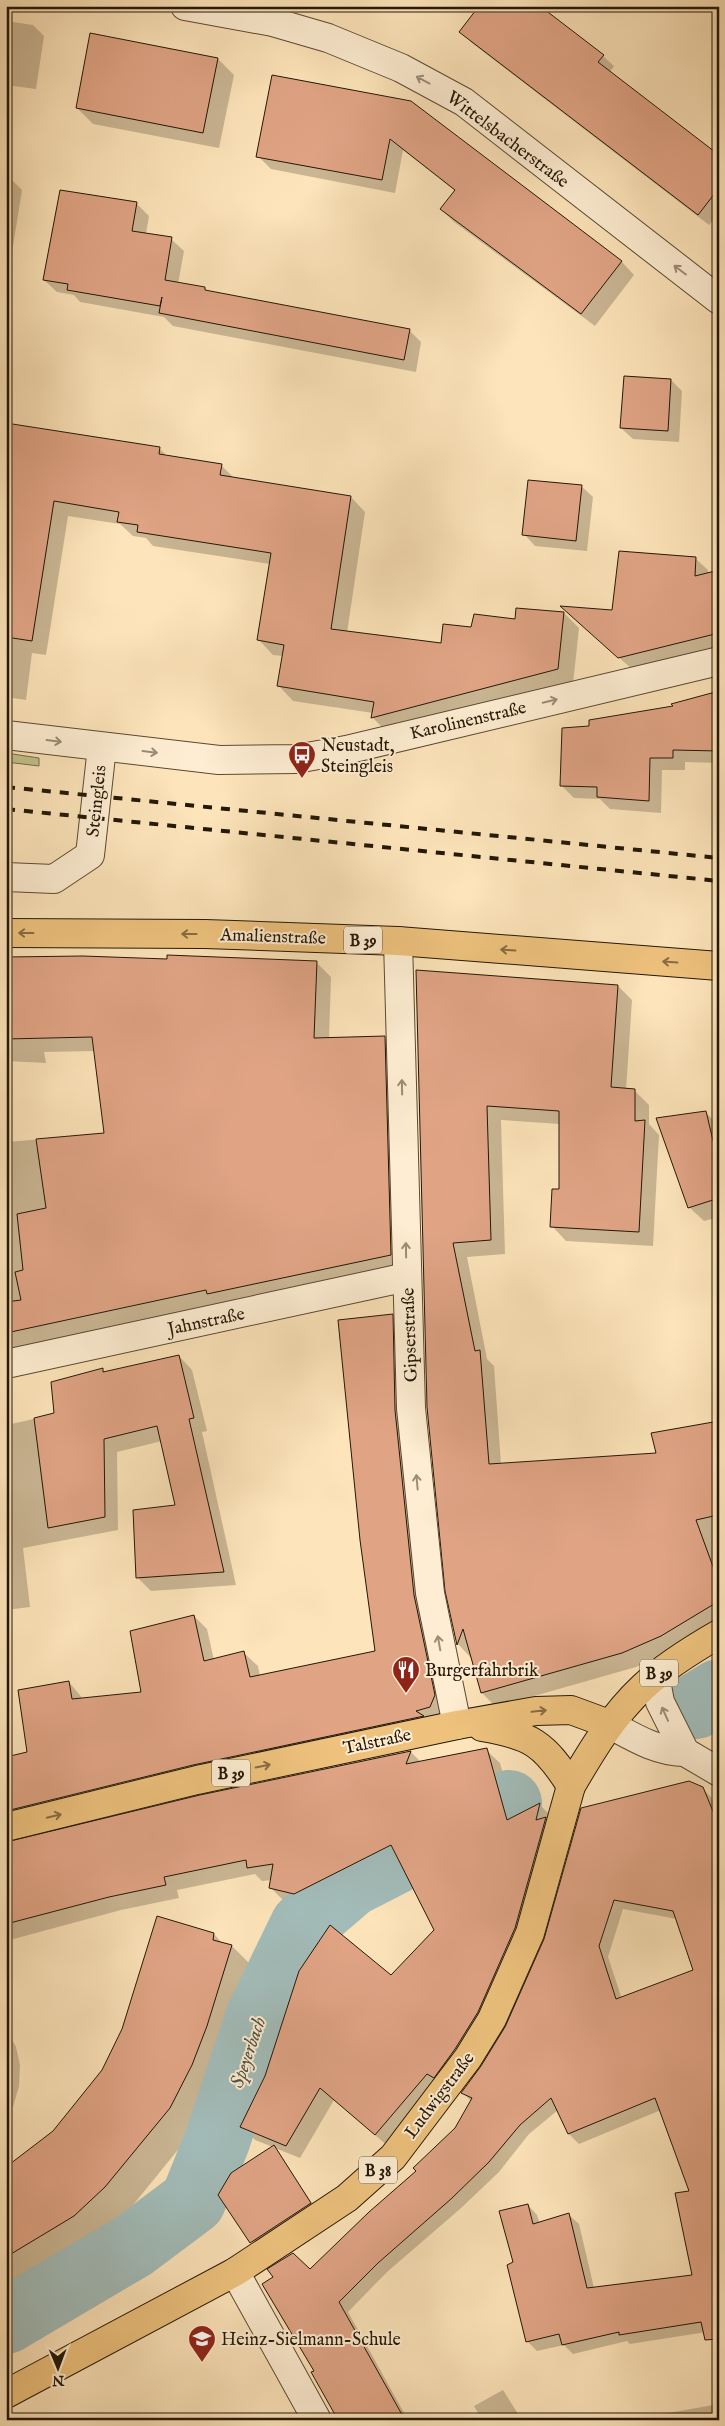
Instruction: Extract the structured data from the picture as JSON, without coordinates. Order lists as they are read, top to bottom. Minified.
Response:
{"streets":{"main road":["Amalienstraße","B 39","Talstraße","Ludwigstraße","B 38"],"street":["Wittelsbacherstraße","Karolinenstraße","Steingleis","Jahnstraße","Gipserstraße"]},"crossings":[["Karolinenstraße","Steingleis"],["Amalienstraße","Gipserstraße"],["B 39","Talstraße"],["B 39","Ludwigstraße"],["Jahnstraße","Gipserstraße"],["Gipserstraße","Talstraße"],["Talstraße","Ludwigstraße"]],"one_way":["Wittelsbacherstraße","Karolinenstraße","Amalienstraße","Gipserstraße","Talstraße"],"water":["Speyerbach"],"places":{"bus stop":["Neustadt, Steingleis"],"restaurant":["Burgerfahrbrik"],"school or university":["Heinz-Sielmann-Schule"]},"north":"bottom"}
